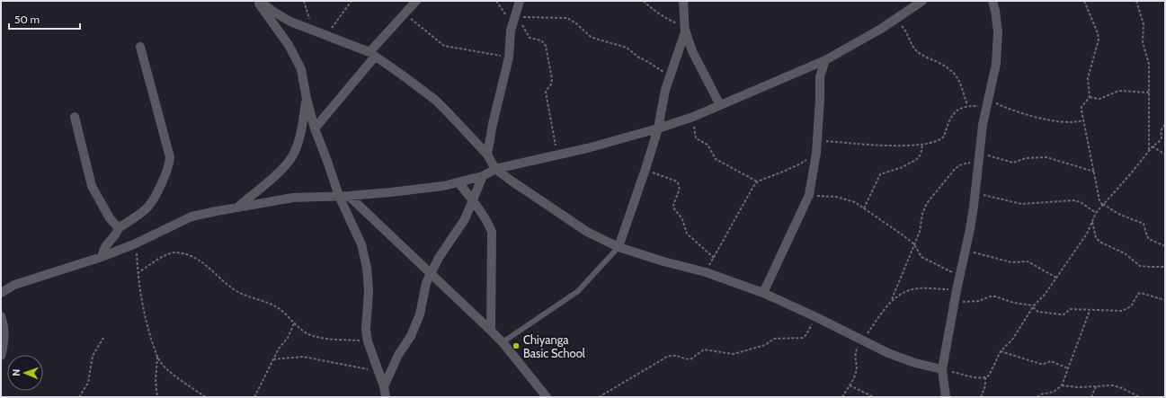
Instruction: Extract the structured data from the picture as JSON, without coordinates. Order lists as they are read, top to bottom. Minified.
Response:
{"places":["Chiyanga Basic School"],"scale_bar":"50 m","north":"left"}
